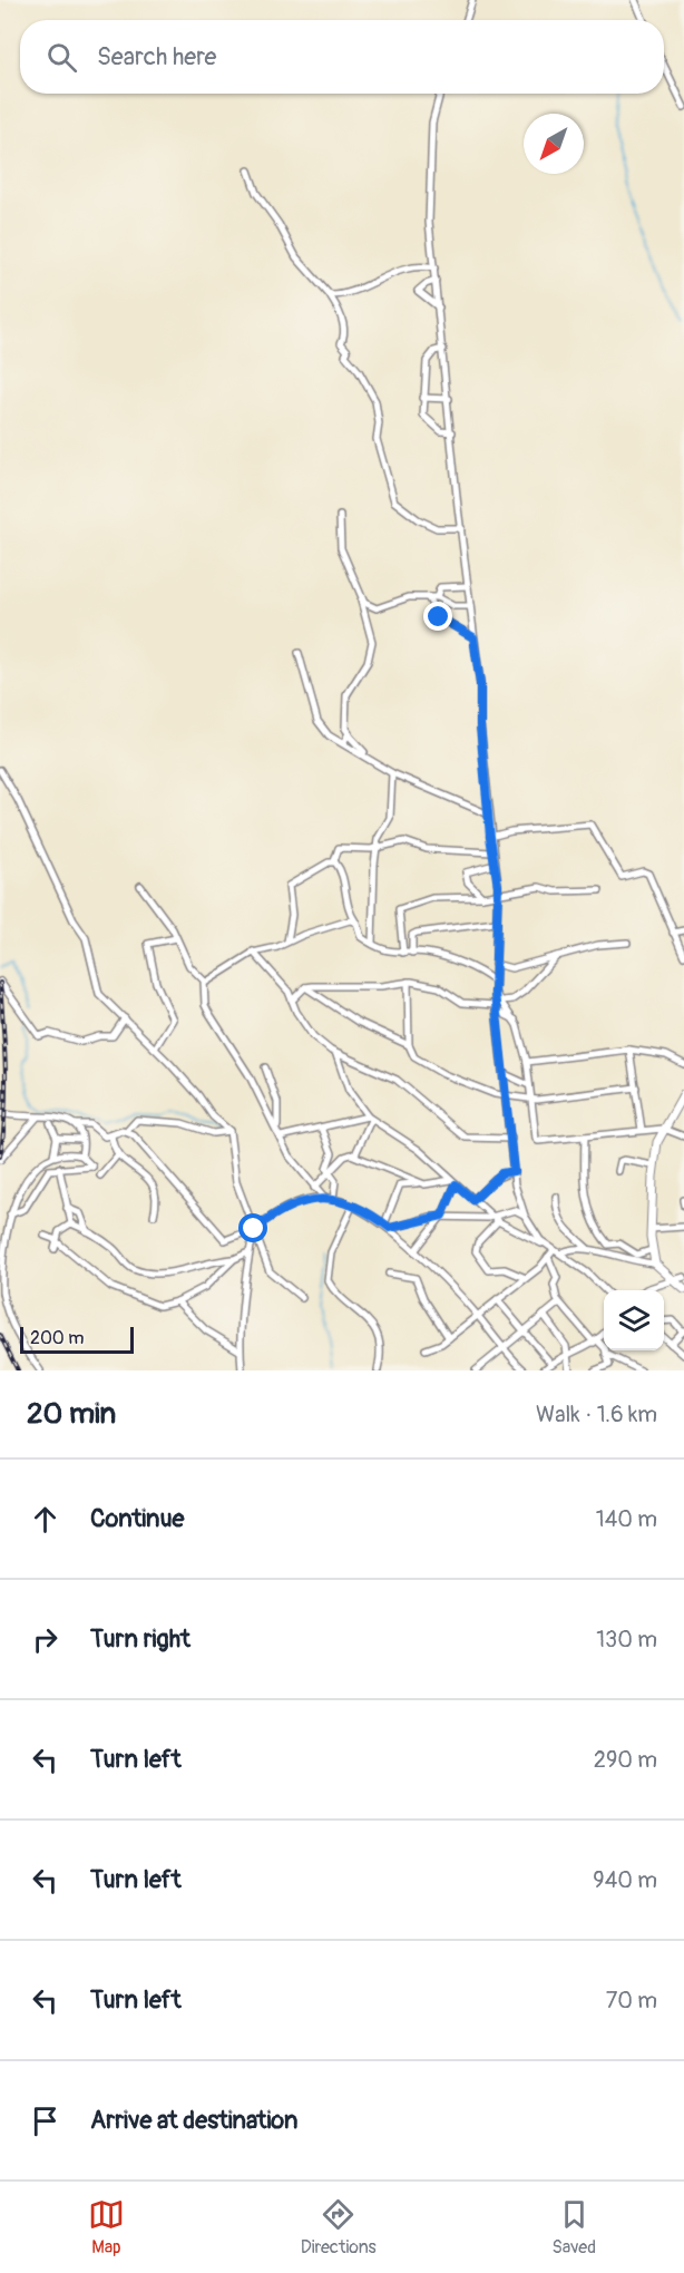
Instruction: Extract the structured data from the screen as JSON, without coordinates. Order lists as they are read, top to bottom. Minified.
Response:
{"scale_bar":"200 m","north":"bottom left","page":{"search":"Search here","scale":"200 m","heading":["20 min","Walk · 1.6 km"],"list":[["Continue","140 m"],["Turn right","130 m"],["Turn left","290 m"],["Turn left","940 m"],["Turn left","70 m"],"Arrive at destination"],"nav":["Map","Directions","Saved"]}}
